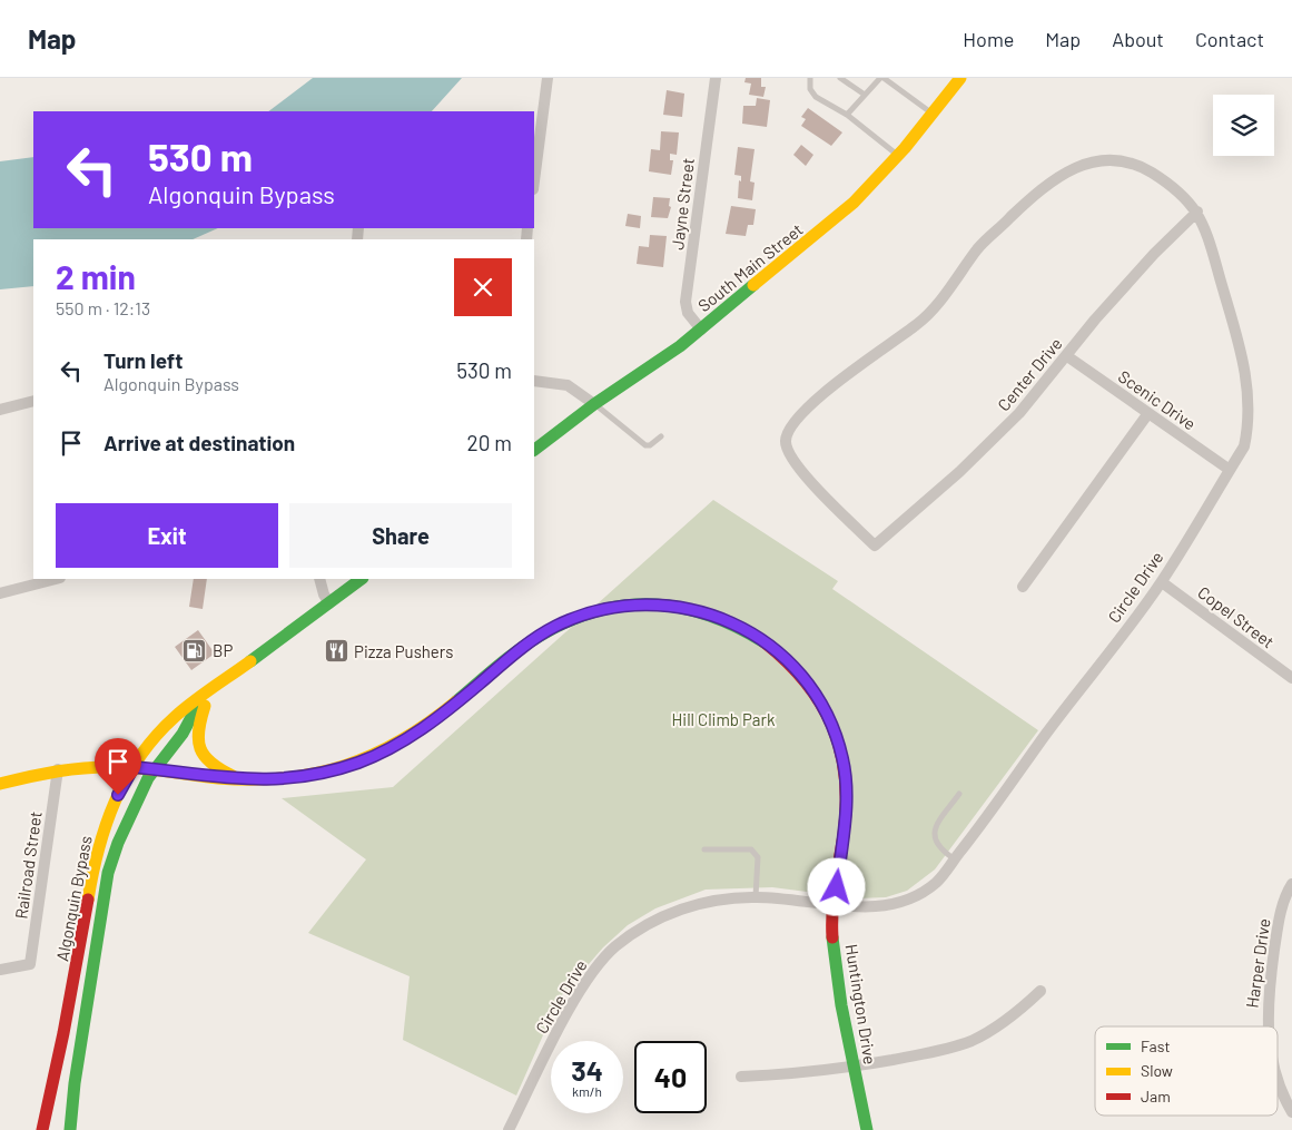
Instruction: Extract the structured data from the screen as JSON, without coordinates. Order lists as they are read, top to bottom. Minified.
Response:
{"streets":{"main road":["South Main Street","Algonquin Bypass","Huntington Drive"],"street":["Jayne Street","Center Drive","Scenic Drive","Circle Drive","Copel Street","Railroad Street","Harper Drive"]},"crossings":[["Jayne Street","South Main Street"],["Center Drive","Scenic Drive"],["Center Drive","Circle Drive"],["Scenic Drive","Circle Drive"],["Circle Drive","Copel Street"],["Circle Drive","Huntington Drive"],["Algonquin Bypass","Huntington Drive"]],"parks":["Hill Climb Park"],"places":{"fuel station":["BP"],"restaurant":["Pizza Pushers"]},"legend":["Fast","Slow","Jam"],"page":{"header":"Map","nav":["Home","Map","About","Contact"],"turn":["530 m","Algonquin Bypass"],"heading":["2 min","550 m · 12:13"],"list":[{"name":"Turn left","note":"Algonquin Bypass","value":"530 m"},{"name":"Arrive at destination","value":"20 m"}],"buttons":["Exit","Share"],"speed":"34 km/h","limit":"40"}}
